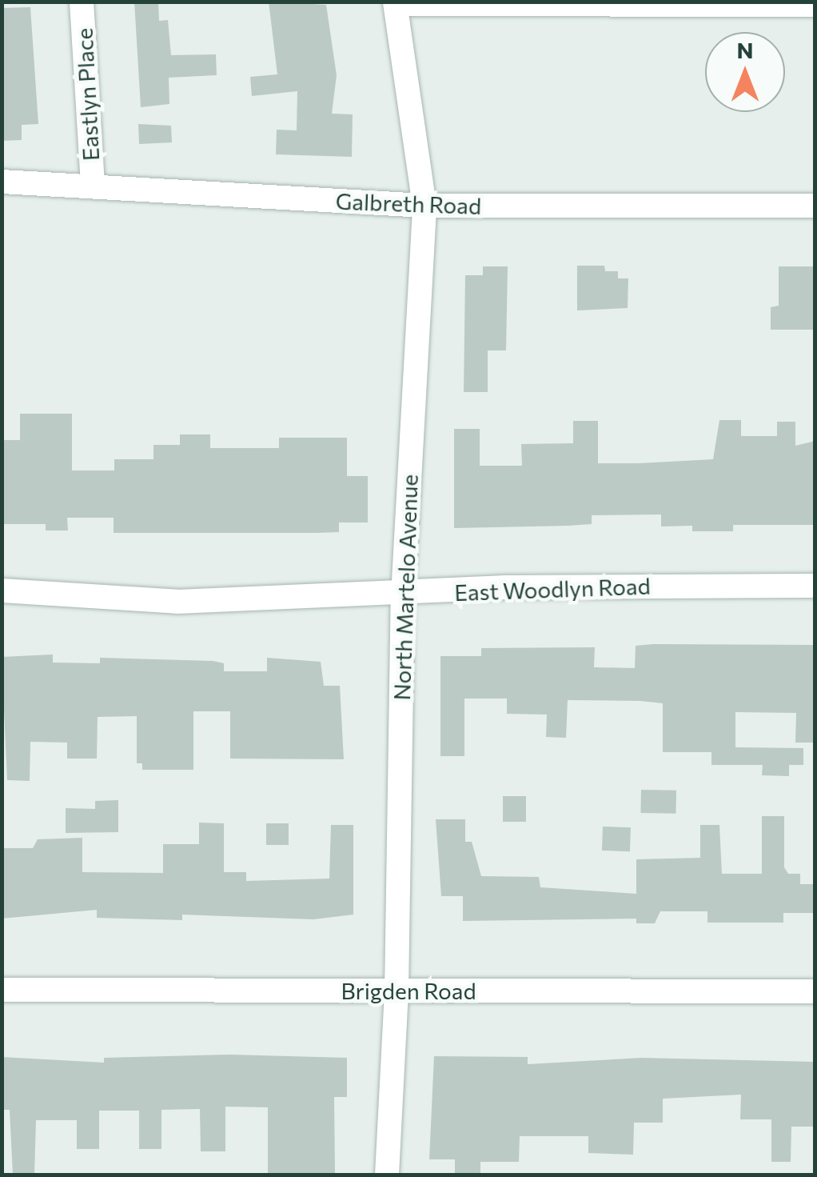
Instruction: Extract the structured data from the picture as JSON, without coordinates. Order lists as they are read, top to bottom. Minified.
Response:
{"streets":{"street":["Eastlyn Place","Galbreth Road","North Martelo Avenue","East Woodlyn Road","Brigden Road"]},"crossings":[["Eastlyn Place","Galbreth Road"],["Galbreth Road","North Martelo Avenue"],["North Martelo Avenue","East Woodlyn Road"],["North Martelo Avenue","Brigden Road"]],"north":"top"}
